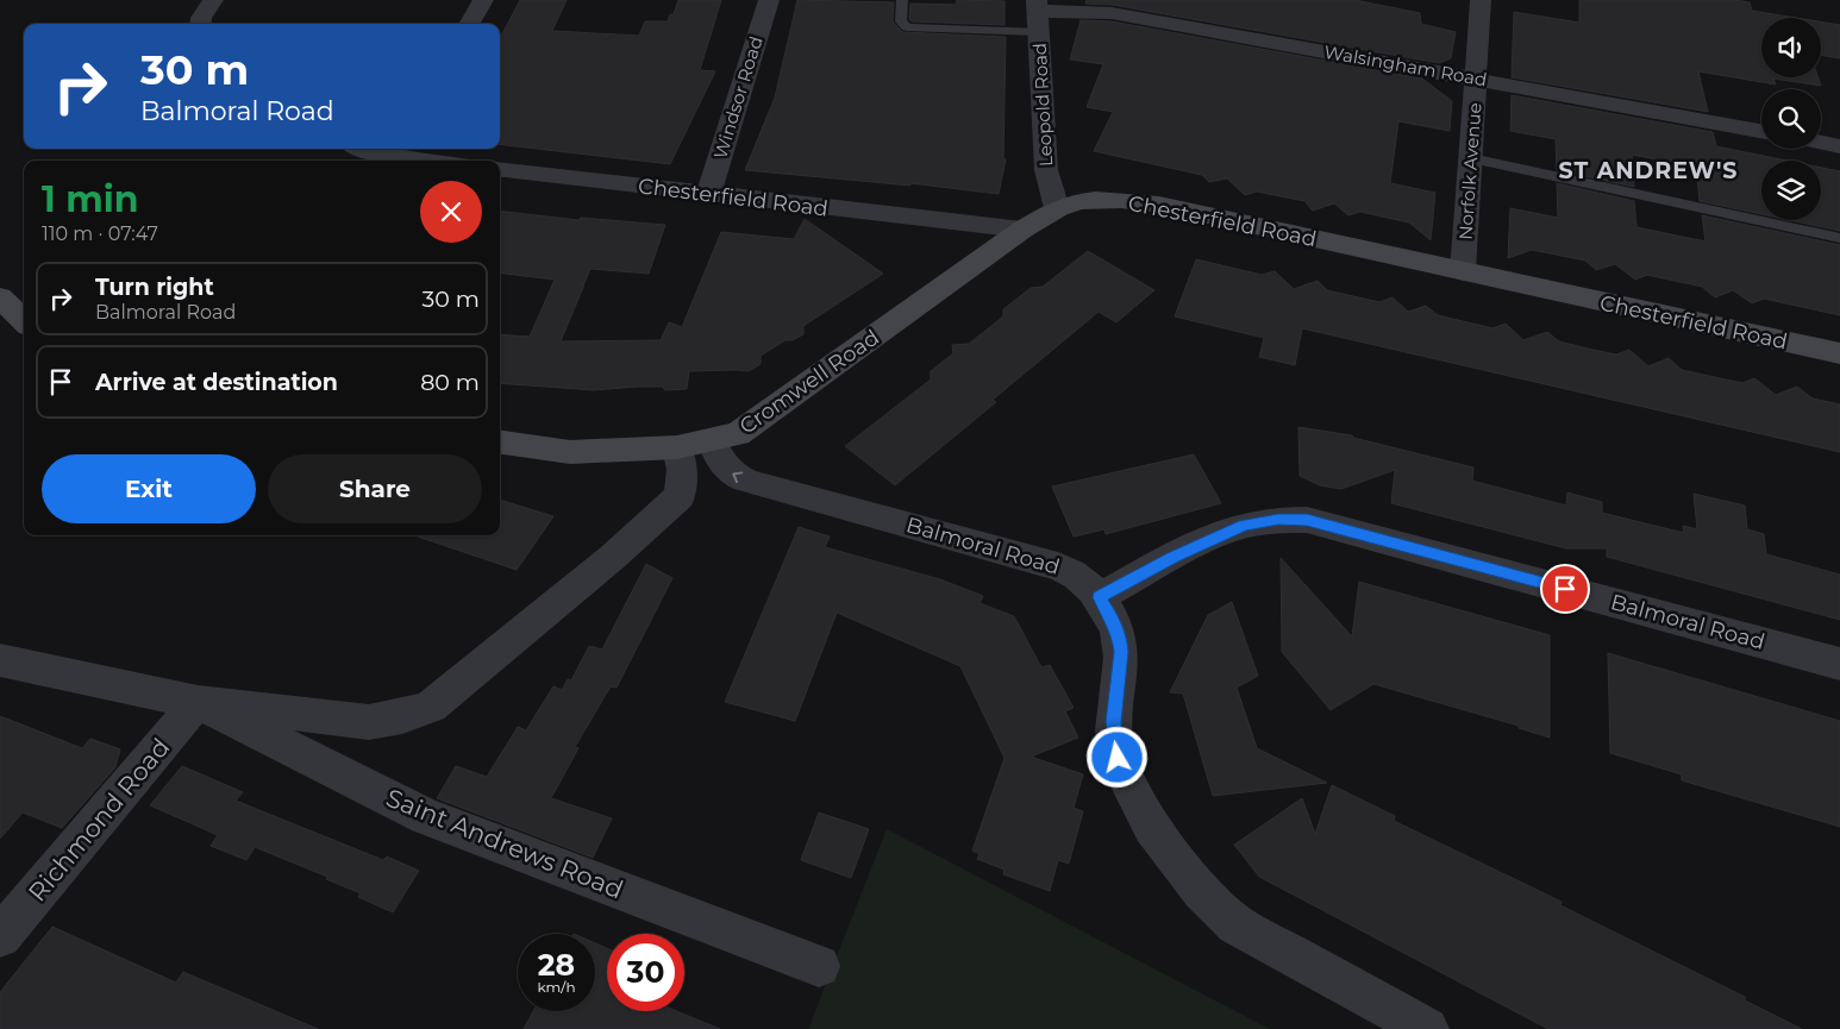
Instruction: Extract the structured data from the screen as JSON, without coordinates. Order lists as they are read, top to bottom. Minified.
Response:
{"streets":{"street":["Walsingham Road","Windsor Road","Leopold Road","Norfolk Avenue","Chesterfield Road","Cromwell Road","Balmoral Road","Richmond Road","Saint Andrews Road"]},"crossings":[["Walsingham Road","Leopold Road"],["Walsingham Road","Norfolk Avenue"],["Windsor Road","Chesterfield Road"],["Leopold Road","Chesterfield Road"],["Norfolk Avenue","Chesterfield Road"],["Chesterfield Road","Cromwell Road"],["Cromwell Road","Balmoral Road"],["Cromwell Road","Saint Andrews Road"],["Richmond Road","Saint Andrews Road"]],"districts":["ST ANDREW'S"],"page":{"turn":["30 m","Balmoral Road"],"heading":["1 min","110 m · 07:47"],"list":[{"name":"Turn right","note":"Balmoral Road","value":"30 m"},{"name":"Arrive at destination","value":"80 m"}],"buttons":["Exit","Share"],"speed":"28 km/h","limit":"30"}}
